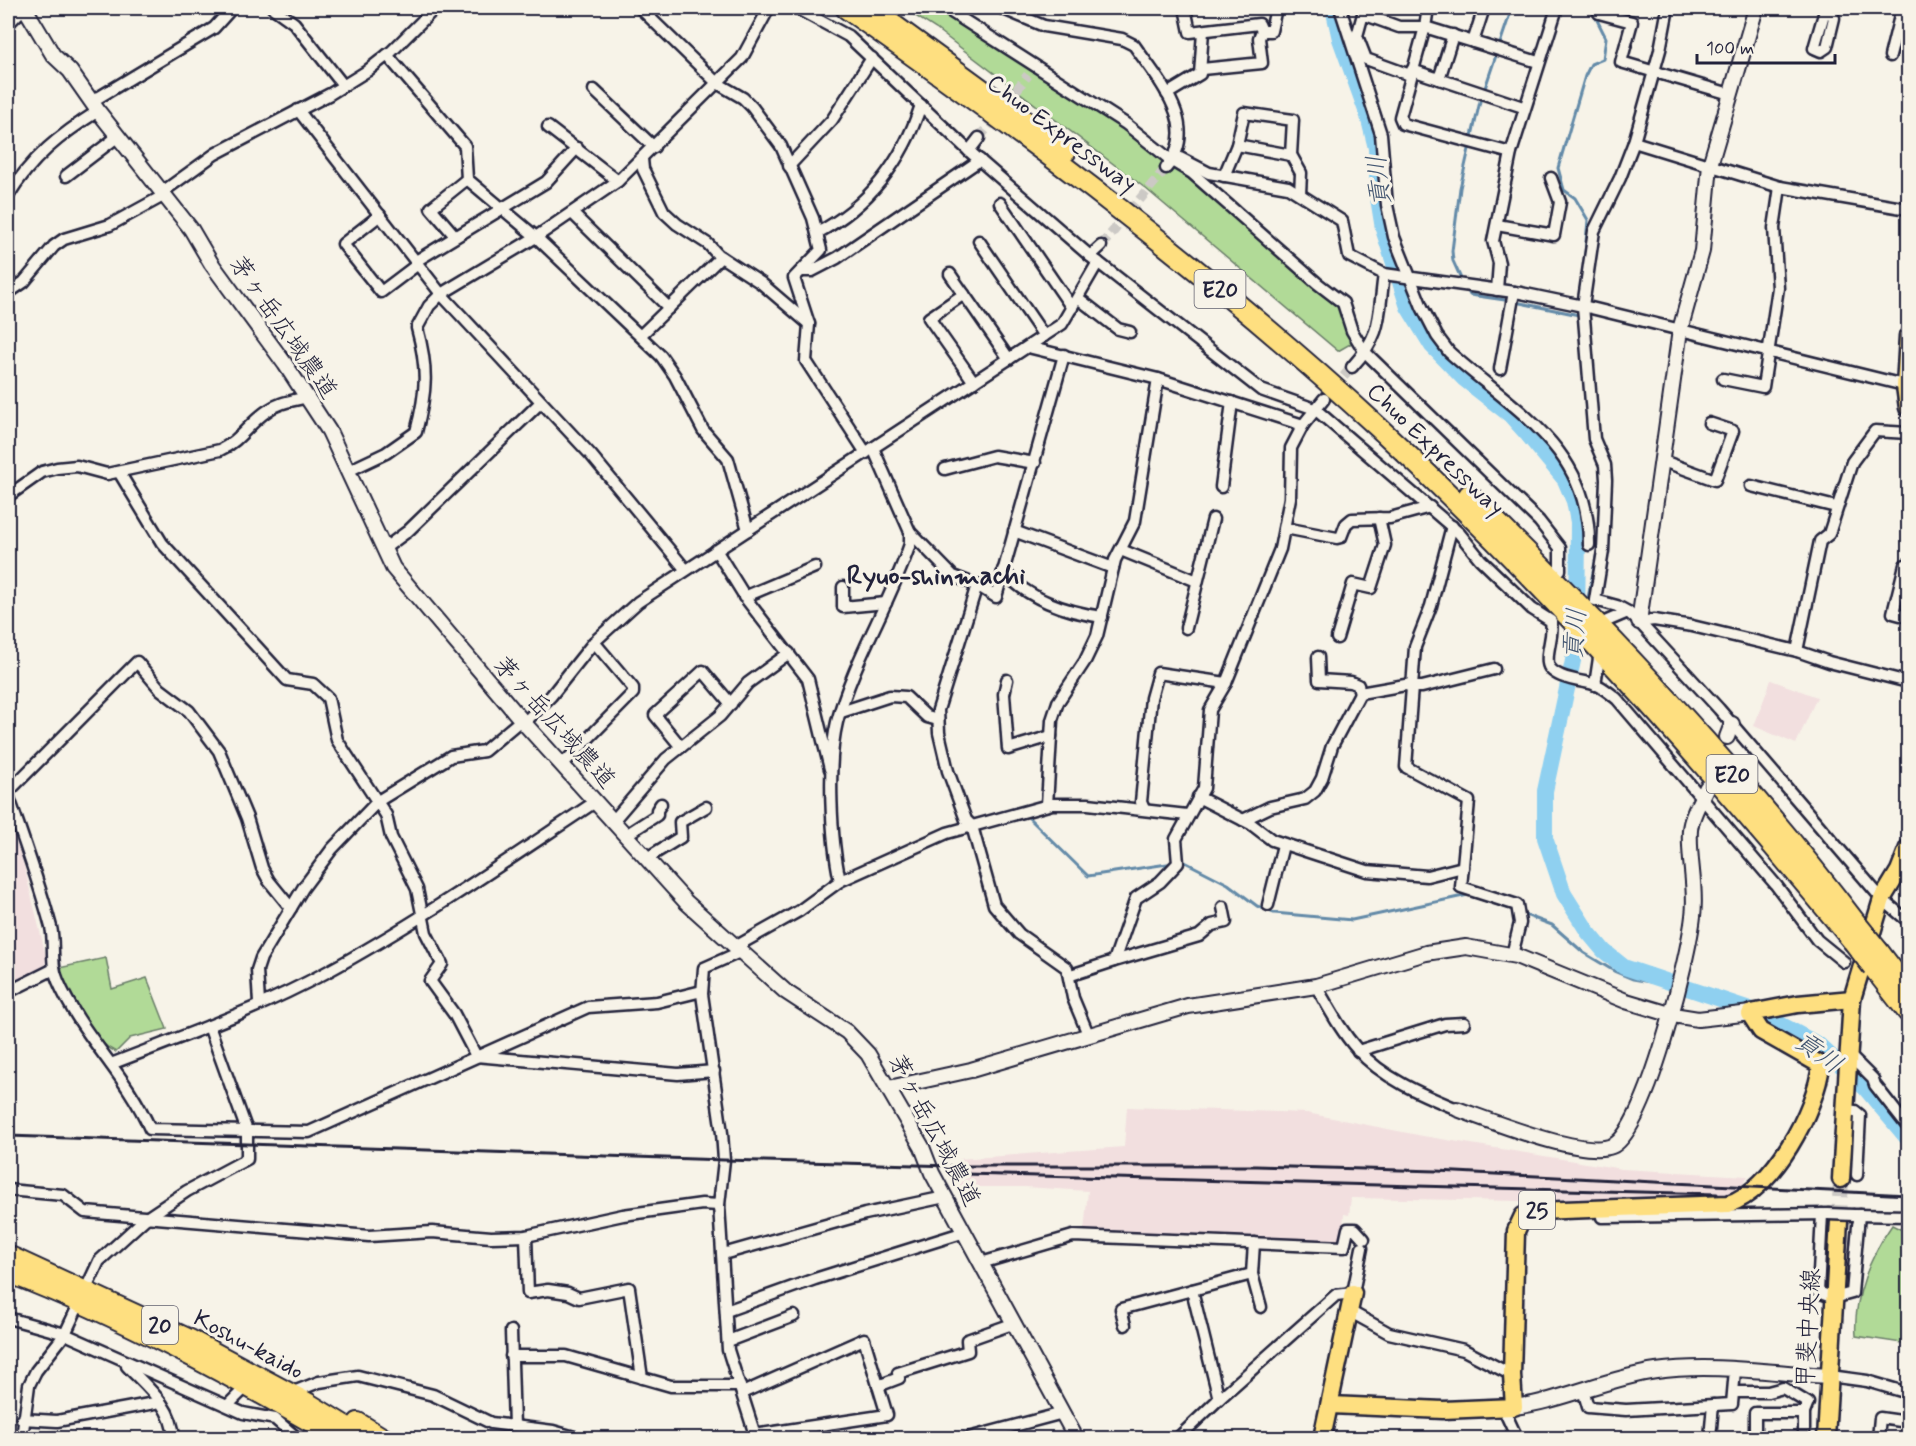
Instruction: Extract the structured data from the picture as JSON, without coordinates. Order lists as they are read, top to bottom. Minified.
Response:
{"streets":{"highway":["Chuo Expressway","E20","20","Koshu-kaido"],"main road":["25","甲斐中央線"],"street":["茅ヶ岳広域農道"]},"crossings":[["20","Koshu-kaido"]],"districts":["Ryuo-shinmachi"],"water":["貢川"],"scale_bar":"100 m"}
